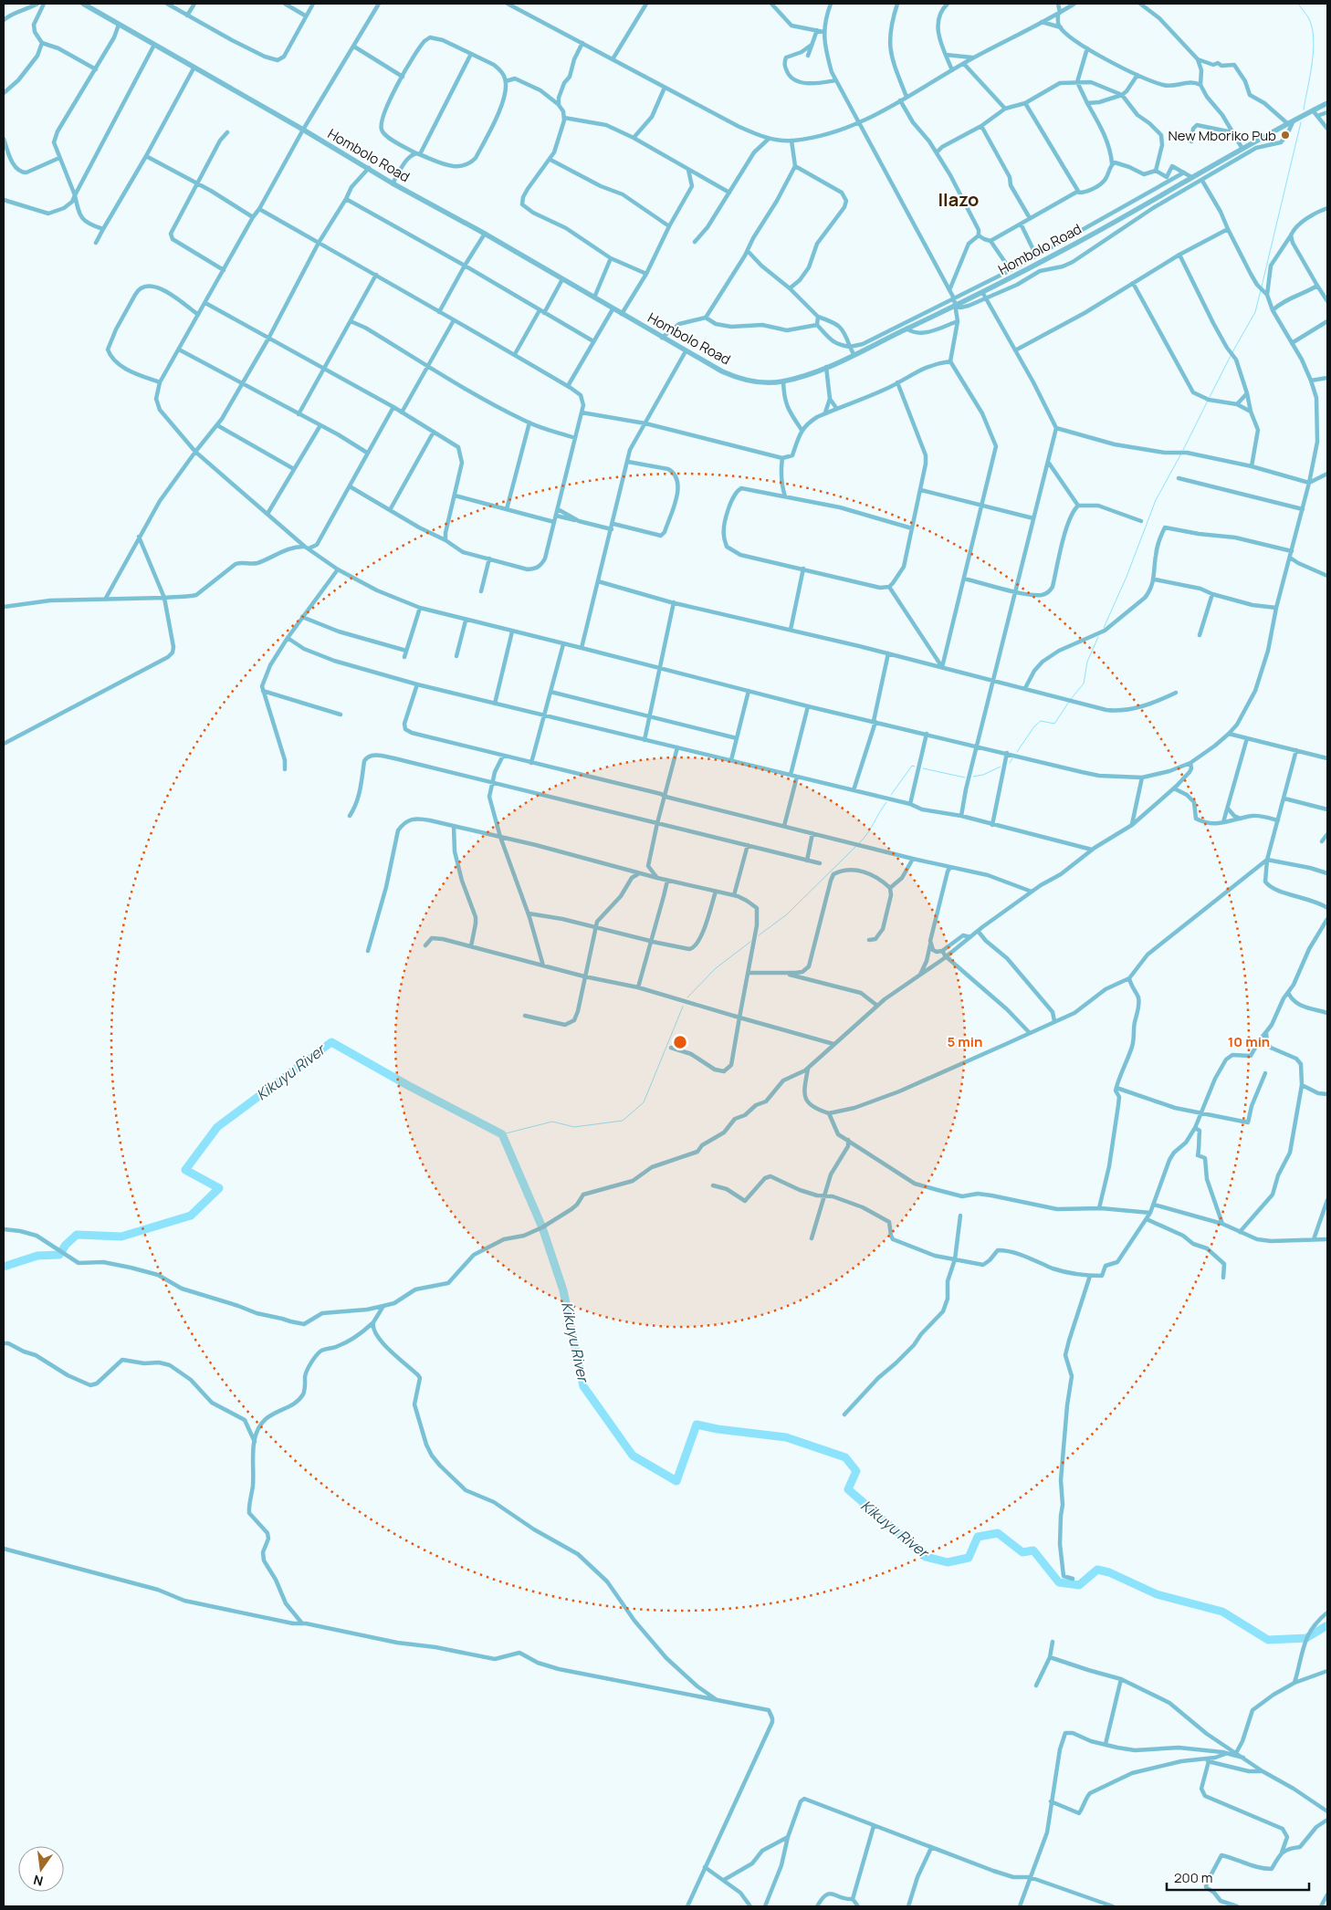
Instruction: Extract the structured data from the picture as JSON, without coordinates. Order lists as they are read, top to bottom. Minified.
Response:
{"streets":{"street":["Hombolo Road"]},"districts":["Ilazo"],"water":["Kikuyu River"],"places":["New Mboriko Pub"],"scale_bar":"200 m","north":"bottom","rings":["5 min","10 min"]}
